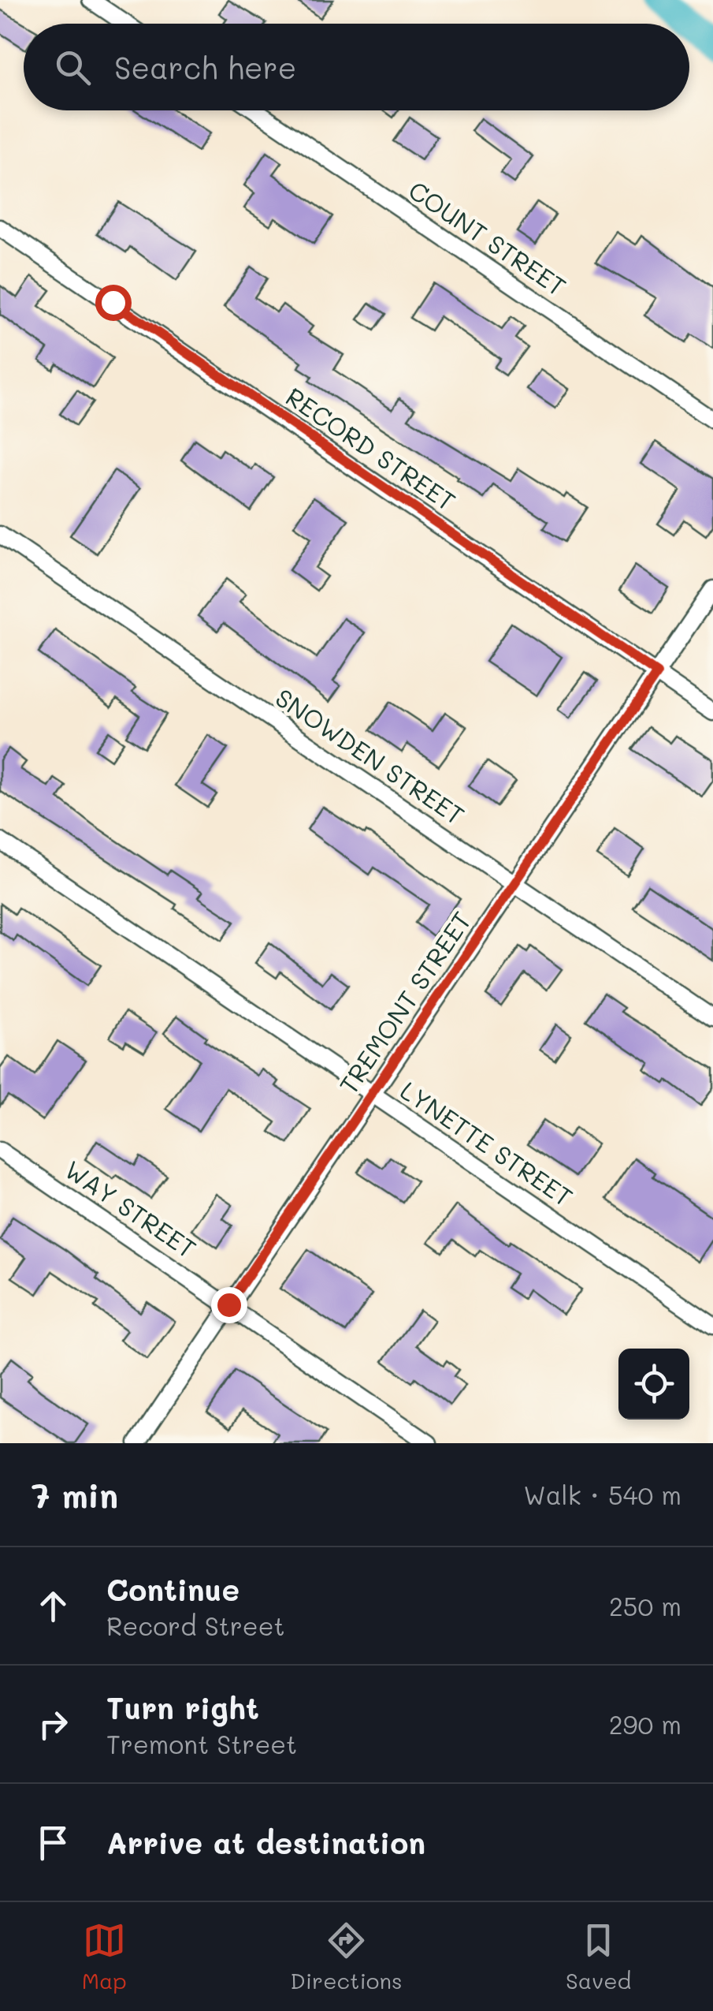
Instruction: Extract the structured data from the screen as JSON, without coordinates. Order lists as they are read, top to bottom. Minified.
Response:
{"streets":{"street":["COUNT STREET","RECORD STREET","SNOWDEN STREET","TREMONT STREET","LYNETTE STREET","WAY STREET"]},"crossings":[["RECORD STREET","TREMONT STREET"],["SNOWDEN STREET","TREMONT STREET"],["TREMONT STREET","LYNETTE STREET"],["TREMONT STREET","WAY STREET"]],"page":{"search":"Search here","heading":["7 min","Walk · 540 m"],"list":[["Continue","Record Street","250 m"],["Turn right","Tremont Street","290 m"],"Arrive at destination"],"nav":["Map","Directions","Saved"]}}
